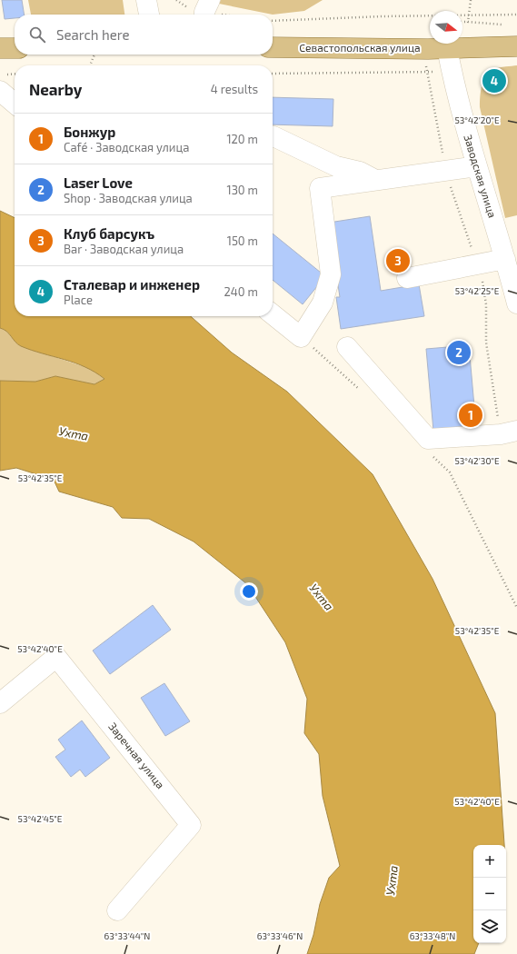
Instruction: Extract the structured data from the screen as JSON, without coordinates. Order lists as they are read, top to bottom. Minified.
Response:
{"streets":{"main road":["Севастопольская улица"],"street":["Заводская улица","Заречная улица"]},"crossings":[["Севастопольская улица","Заводская улица"]],"water":["Ухта"],"north":"right","page":{"search":"Search here","heading":["Nearby","4 results"],"pins":["4","3","2","1"],"list":[{"mark":"1","name":"Бонжур","note":"Café · Заводская улица","value":"120 m"},{"mark":"2","name":"Laser Love","note":"Shop · Заводская улица","value":"130 m"},{"mark":"3","name":"Клуб барсукъ","note":"Bar · Заводская улица","value":"150 m"},{"mark":"4","name":"Сталевар и инженер","note":"Place","value":"240 m"}],"map_buttons":["+","−"]},"coordinates":["53°42'20\"E","53°42'25\"E","53°42'30\"E","53°42'35\"E","53°42'40\"E","53°42'45\"E","63°33'44\"N","63°33'46\"N","63°33'48\"N"]}
